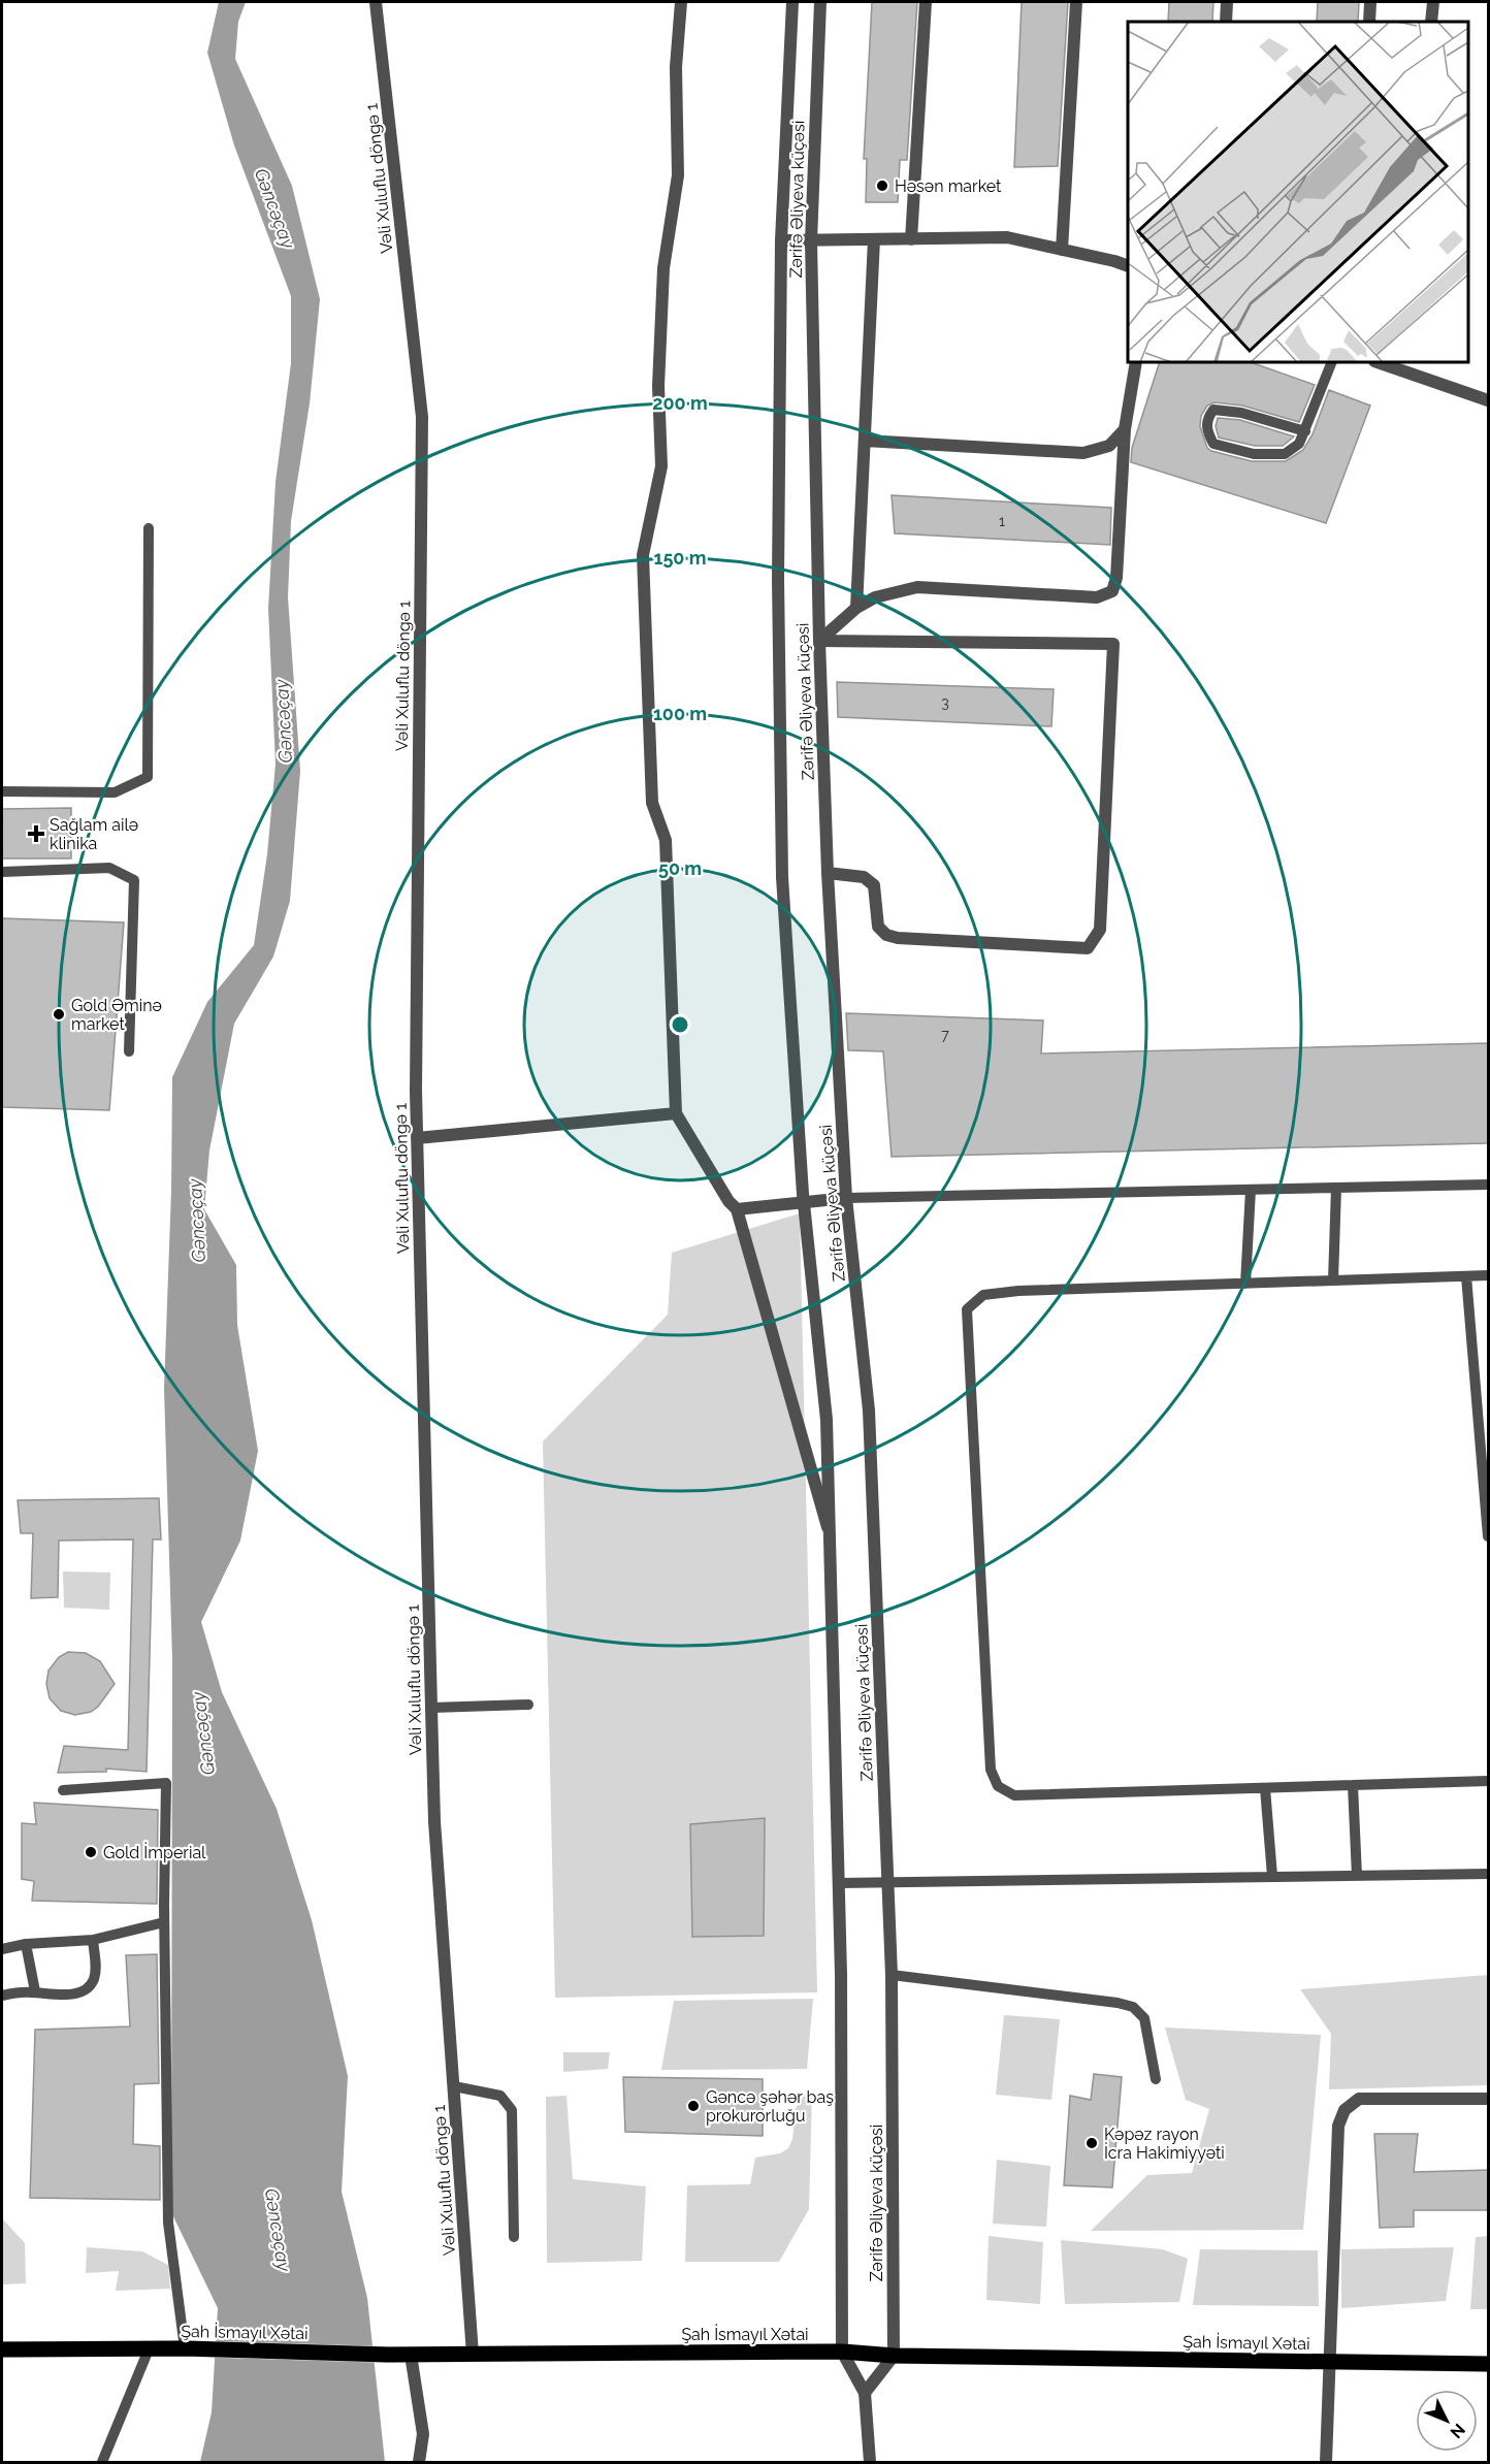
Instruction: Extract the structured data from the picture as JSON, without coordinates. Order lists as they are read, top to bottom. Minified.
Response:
{"streets":{"main road":["Şah İsmayıl Xətai"],"street":["Vəli Xuluflu döngə 1","Zərifə Əliyeva küçəsi"]},"crossings":[["Vəli Xuluflu döngə 1","Şah İsmayıl Xətai"],["Zərifə Əliyeva küçəsi","Şah İsmayıl Xətai"]],"water":["Gəncəçay"],"places":{"other":["Həsən market","Gold Əminə market","Gold İmperial","Gəncə şəhər baş prokurorluğu","Kəpəz rayon İcra Hakimiyyəti"],"health":["Sağlam ailə klinika"]},"house_numbers":["1","3","7"],"north":"bottom right","rings":["200 m","150 m","100 m","50 m"]}
